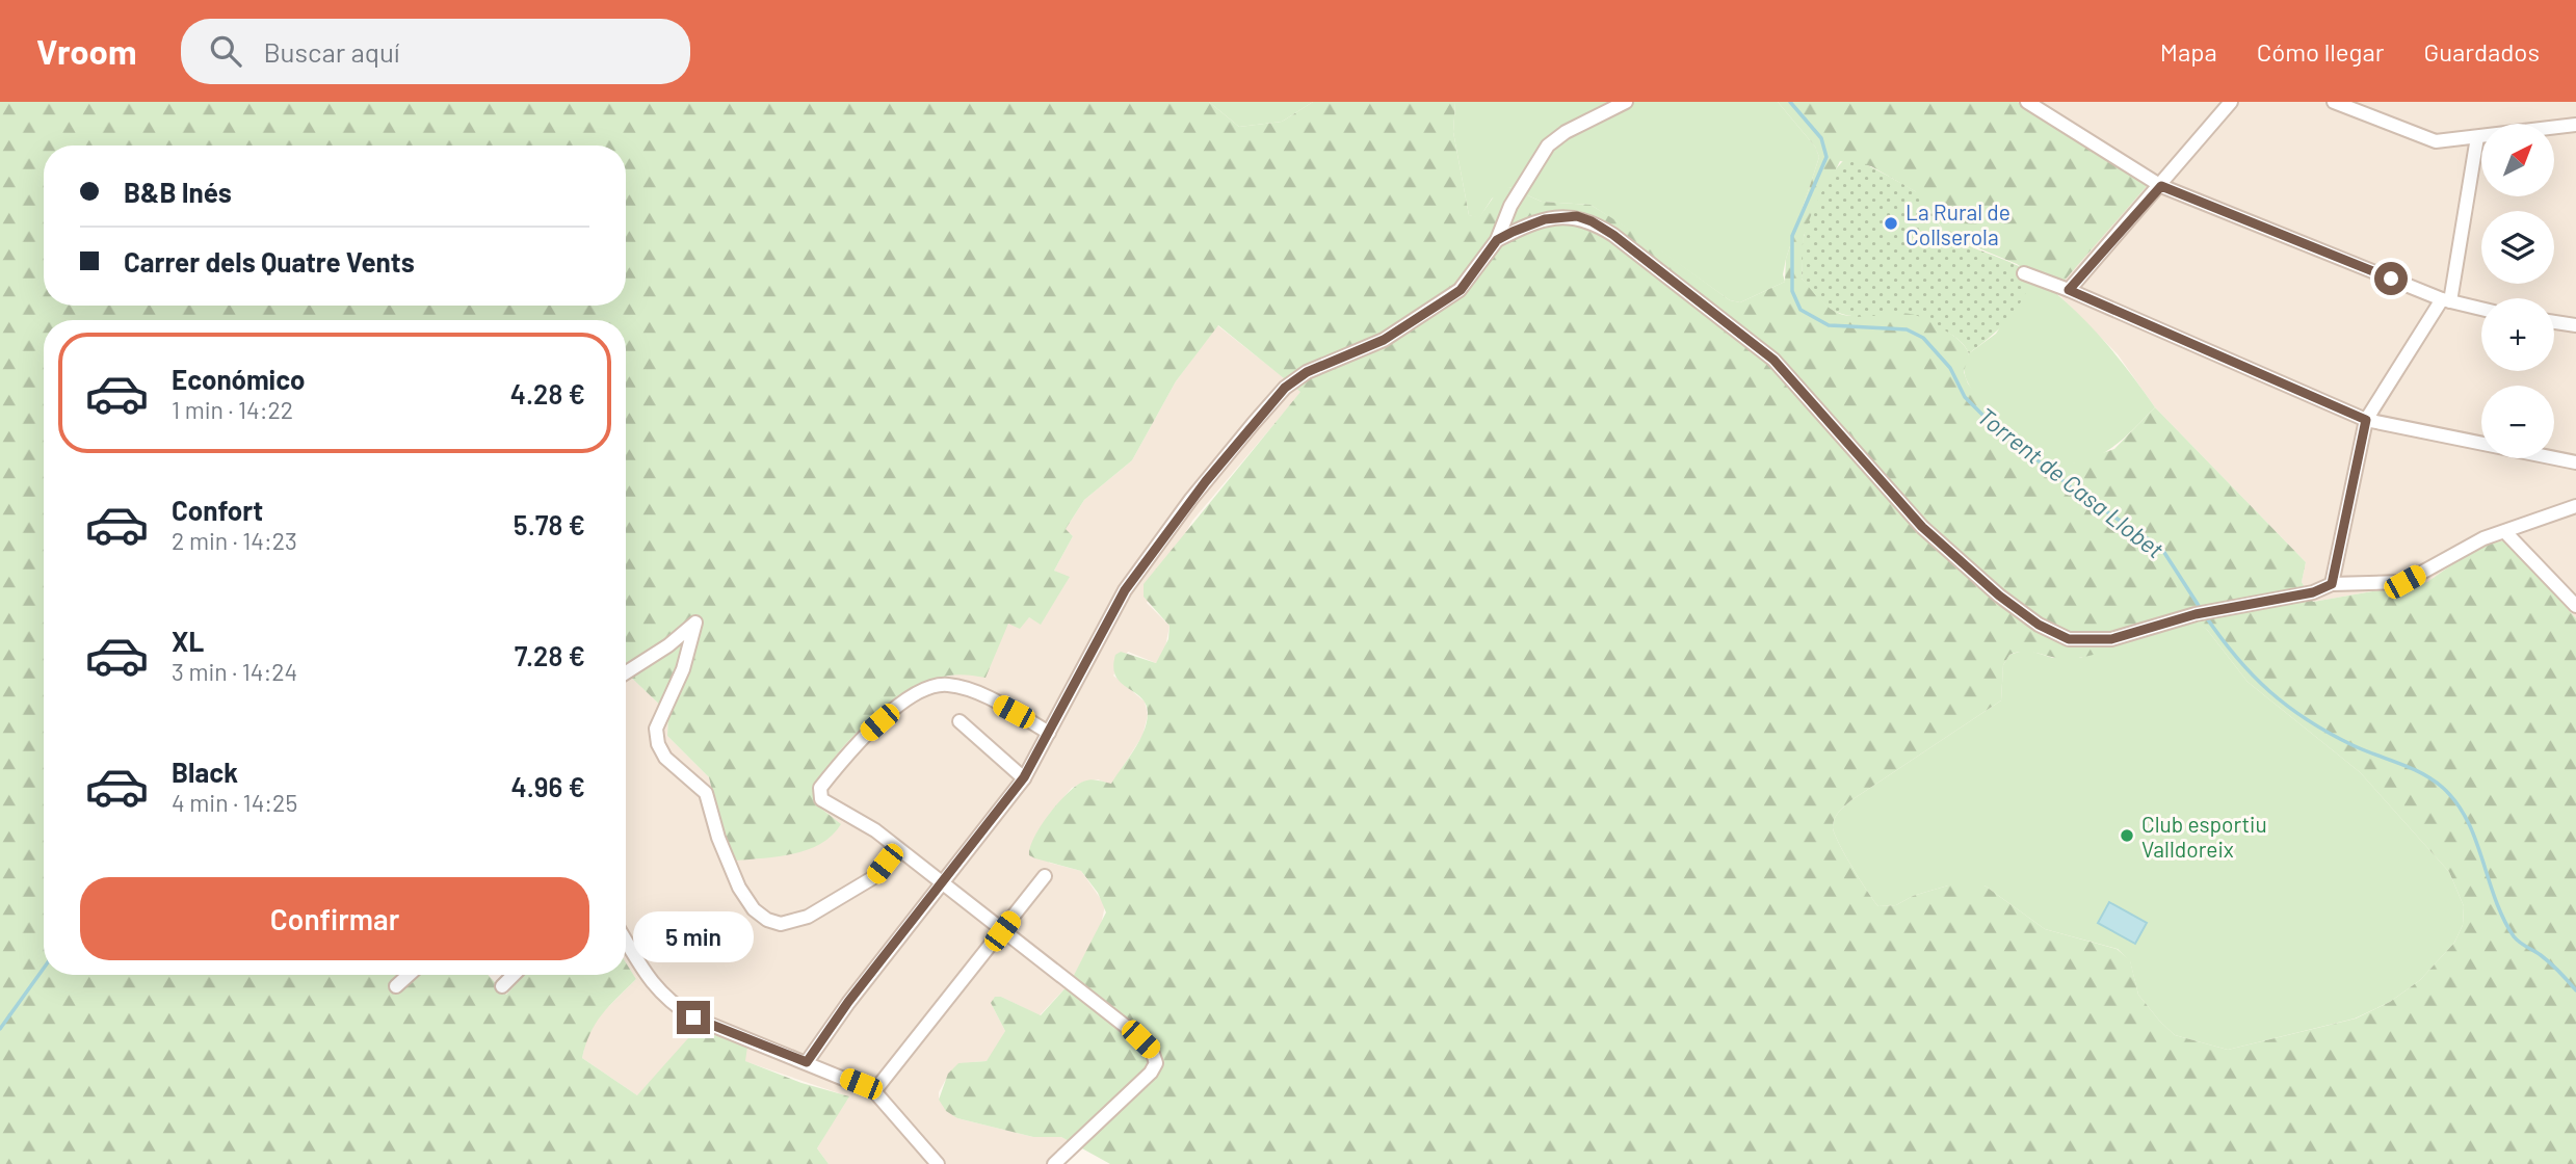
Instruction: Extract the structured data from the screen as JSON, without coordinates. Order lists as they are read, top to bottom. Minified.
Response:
{"water":["Torrent de Casa Llobet"],"places":["La Rural de Collserola","Club esportiu Valldoreix"],"north":"top right","page":{"header":"Vroom","search":"Buscar aquí","nav":["Mapa","Cómo llegar","Guardados"],"map_buttons":["+","−"],"banner":["B&B Inés","Carrer dels Quatre Vents"],"list":[{"name":"Económico","note":"1 min · 14:22","value":"4.28 €"},{"name":"Confort","note":"2 min · 14:23","value":"5.78 €"},{"name":"XL","note":"3 min · 14:24","value":"7.28 €"},{"name":"Black","note":"4 min · 14:25","value":"4.96 €"}],"buttons":"Confirmar","bubble":"5 min"}}
